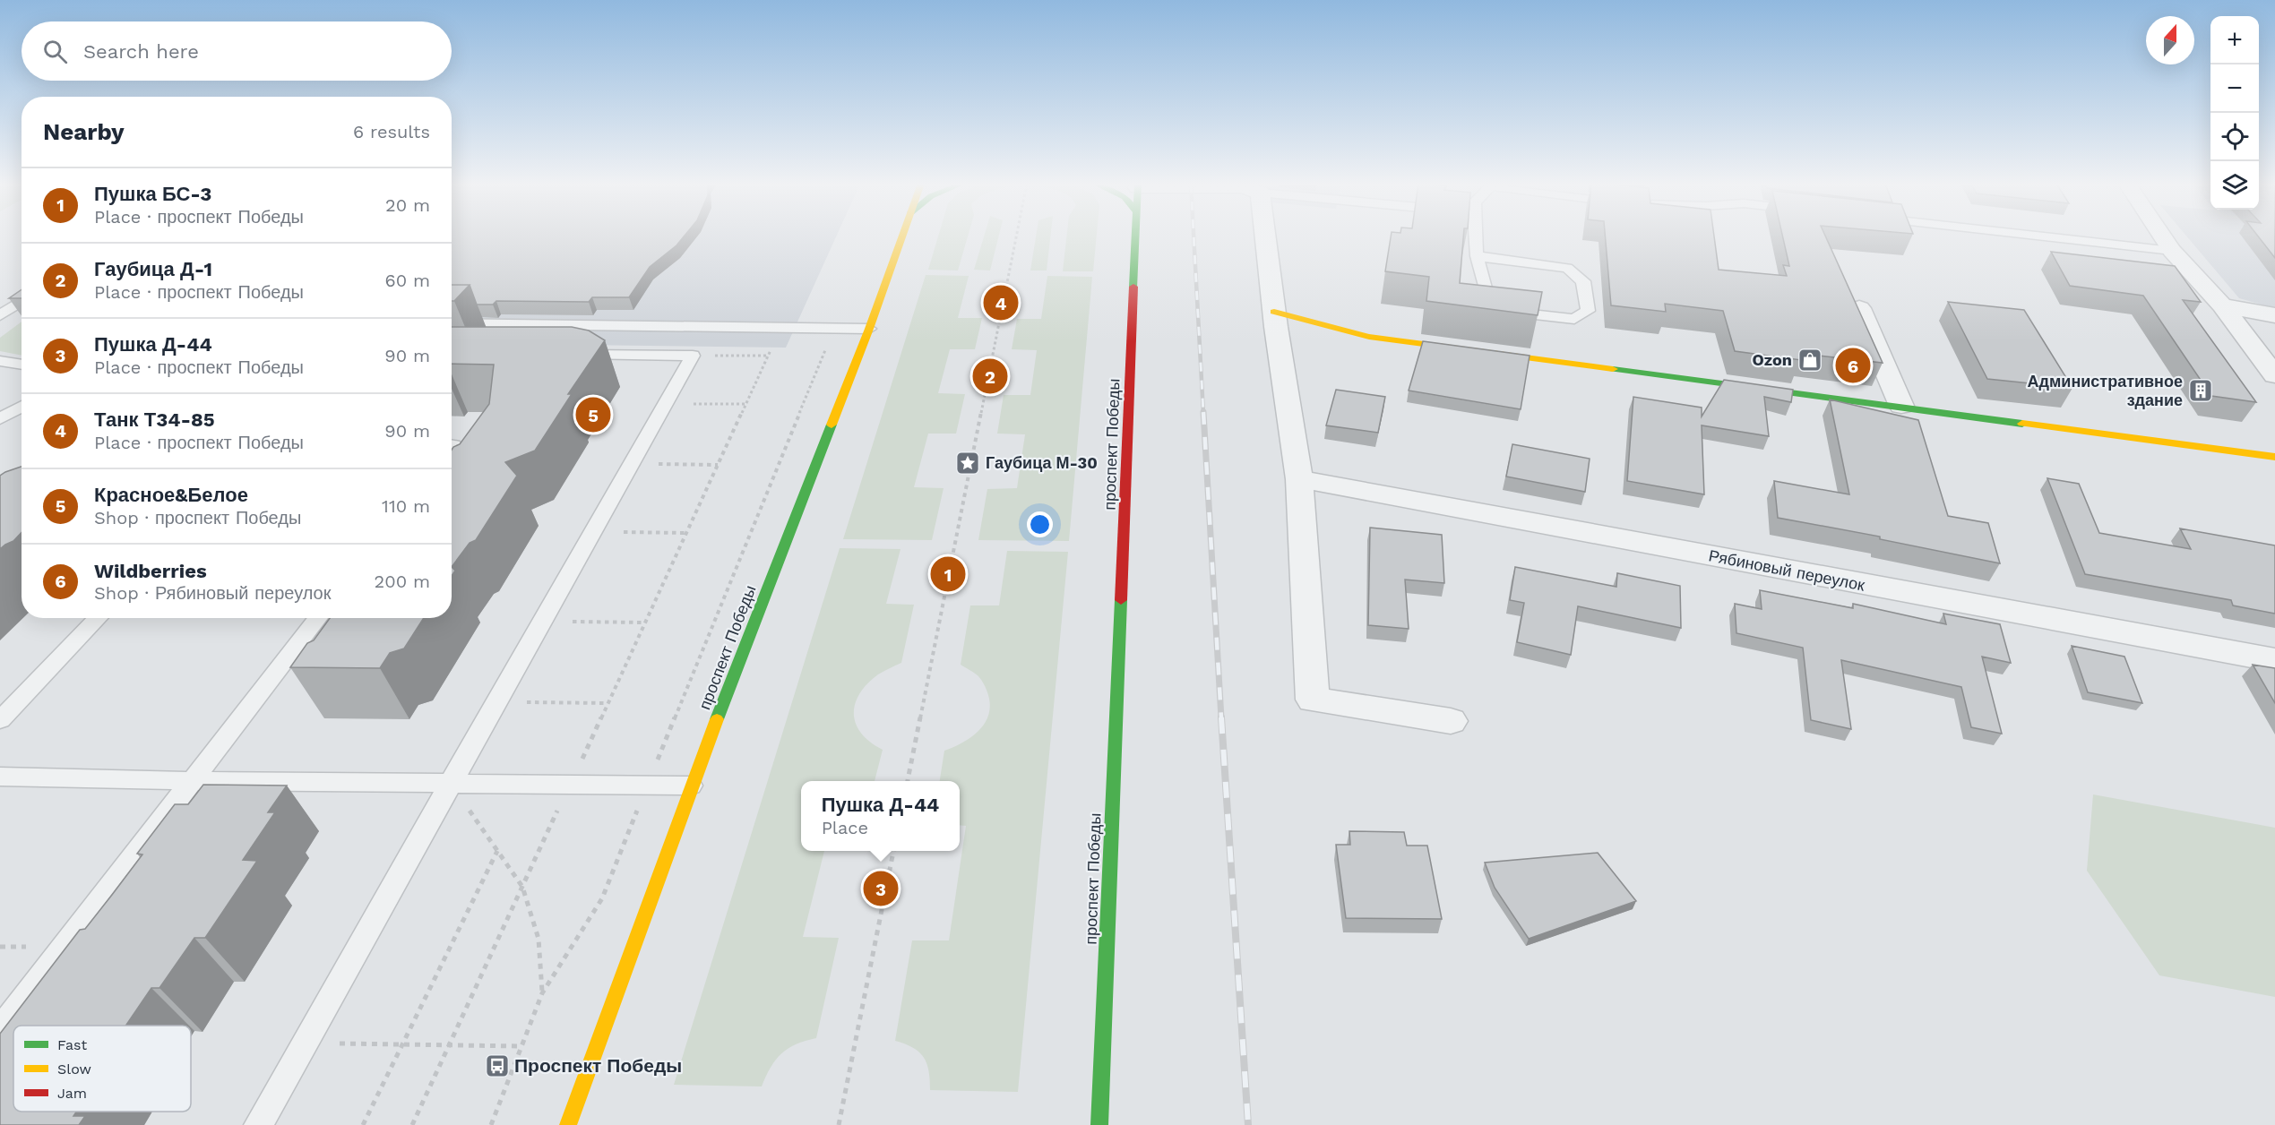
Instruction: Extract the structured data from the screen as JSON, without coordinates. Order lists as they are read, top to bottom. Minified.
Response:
{"streets":{"main road":["проспект Победы"],"street":["Рябиновый переулок"]},"places":{"shop":["Ozon"],"building":["Административное здание"],"place":["Гаубица М-30"],"bus stop":["Проспект Победы"]},"legend":["Fast","Slow","Jam"],"north":"top","page":{"map_buttons":["+","−"],"search":"Search here","heading":["Nearby","6 results"],"list":[{"mark":"1","name":"Пушка БС-3","note":"Place · проспект Победы","value":"20 m"},{"mark":"2","name":"Гаубица Д-1","note":"Place · проспект Победы","value":"60 m"},{"mark":"3","name":"Пушка Д-44","note":"Place · проспект Победы","value":"90 m"},{"mark":"4","name":"Танк Т34-85","note":"Place · проспект Победы","value":"90 m"},{"mark":"5","name":"Красное&Белое","note":"Shop · проспект Победы","value":"110 m"},{"mark":"6","name":"Wildberries","note":"Shop · Рябиновый переулок","value":"200 m"}],"pins":["4","6","2","5","1","3"],"popup":["Пушка Д-44","Place"]}}
